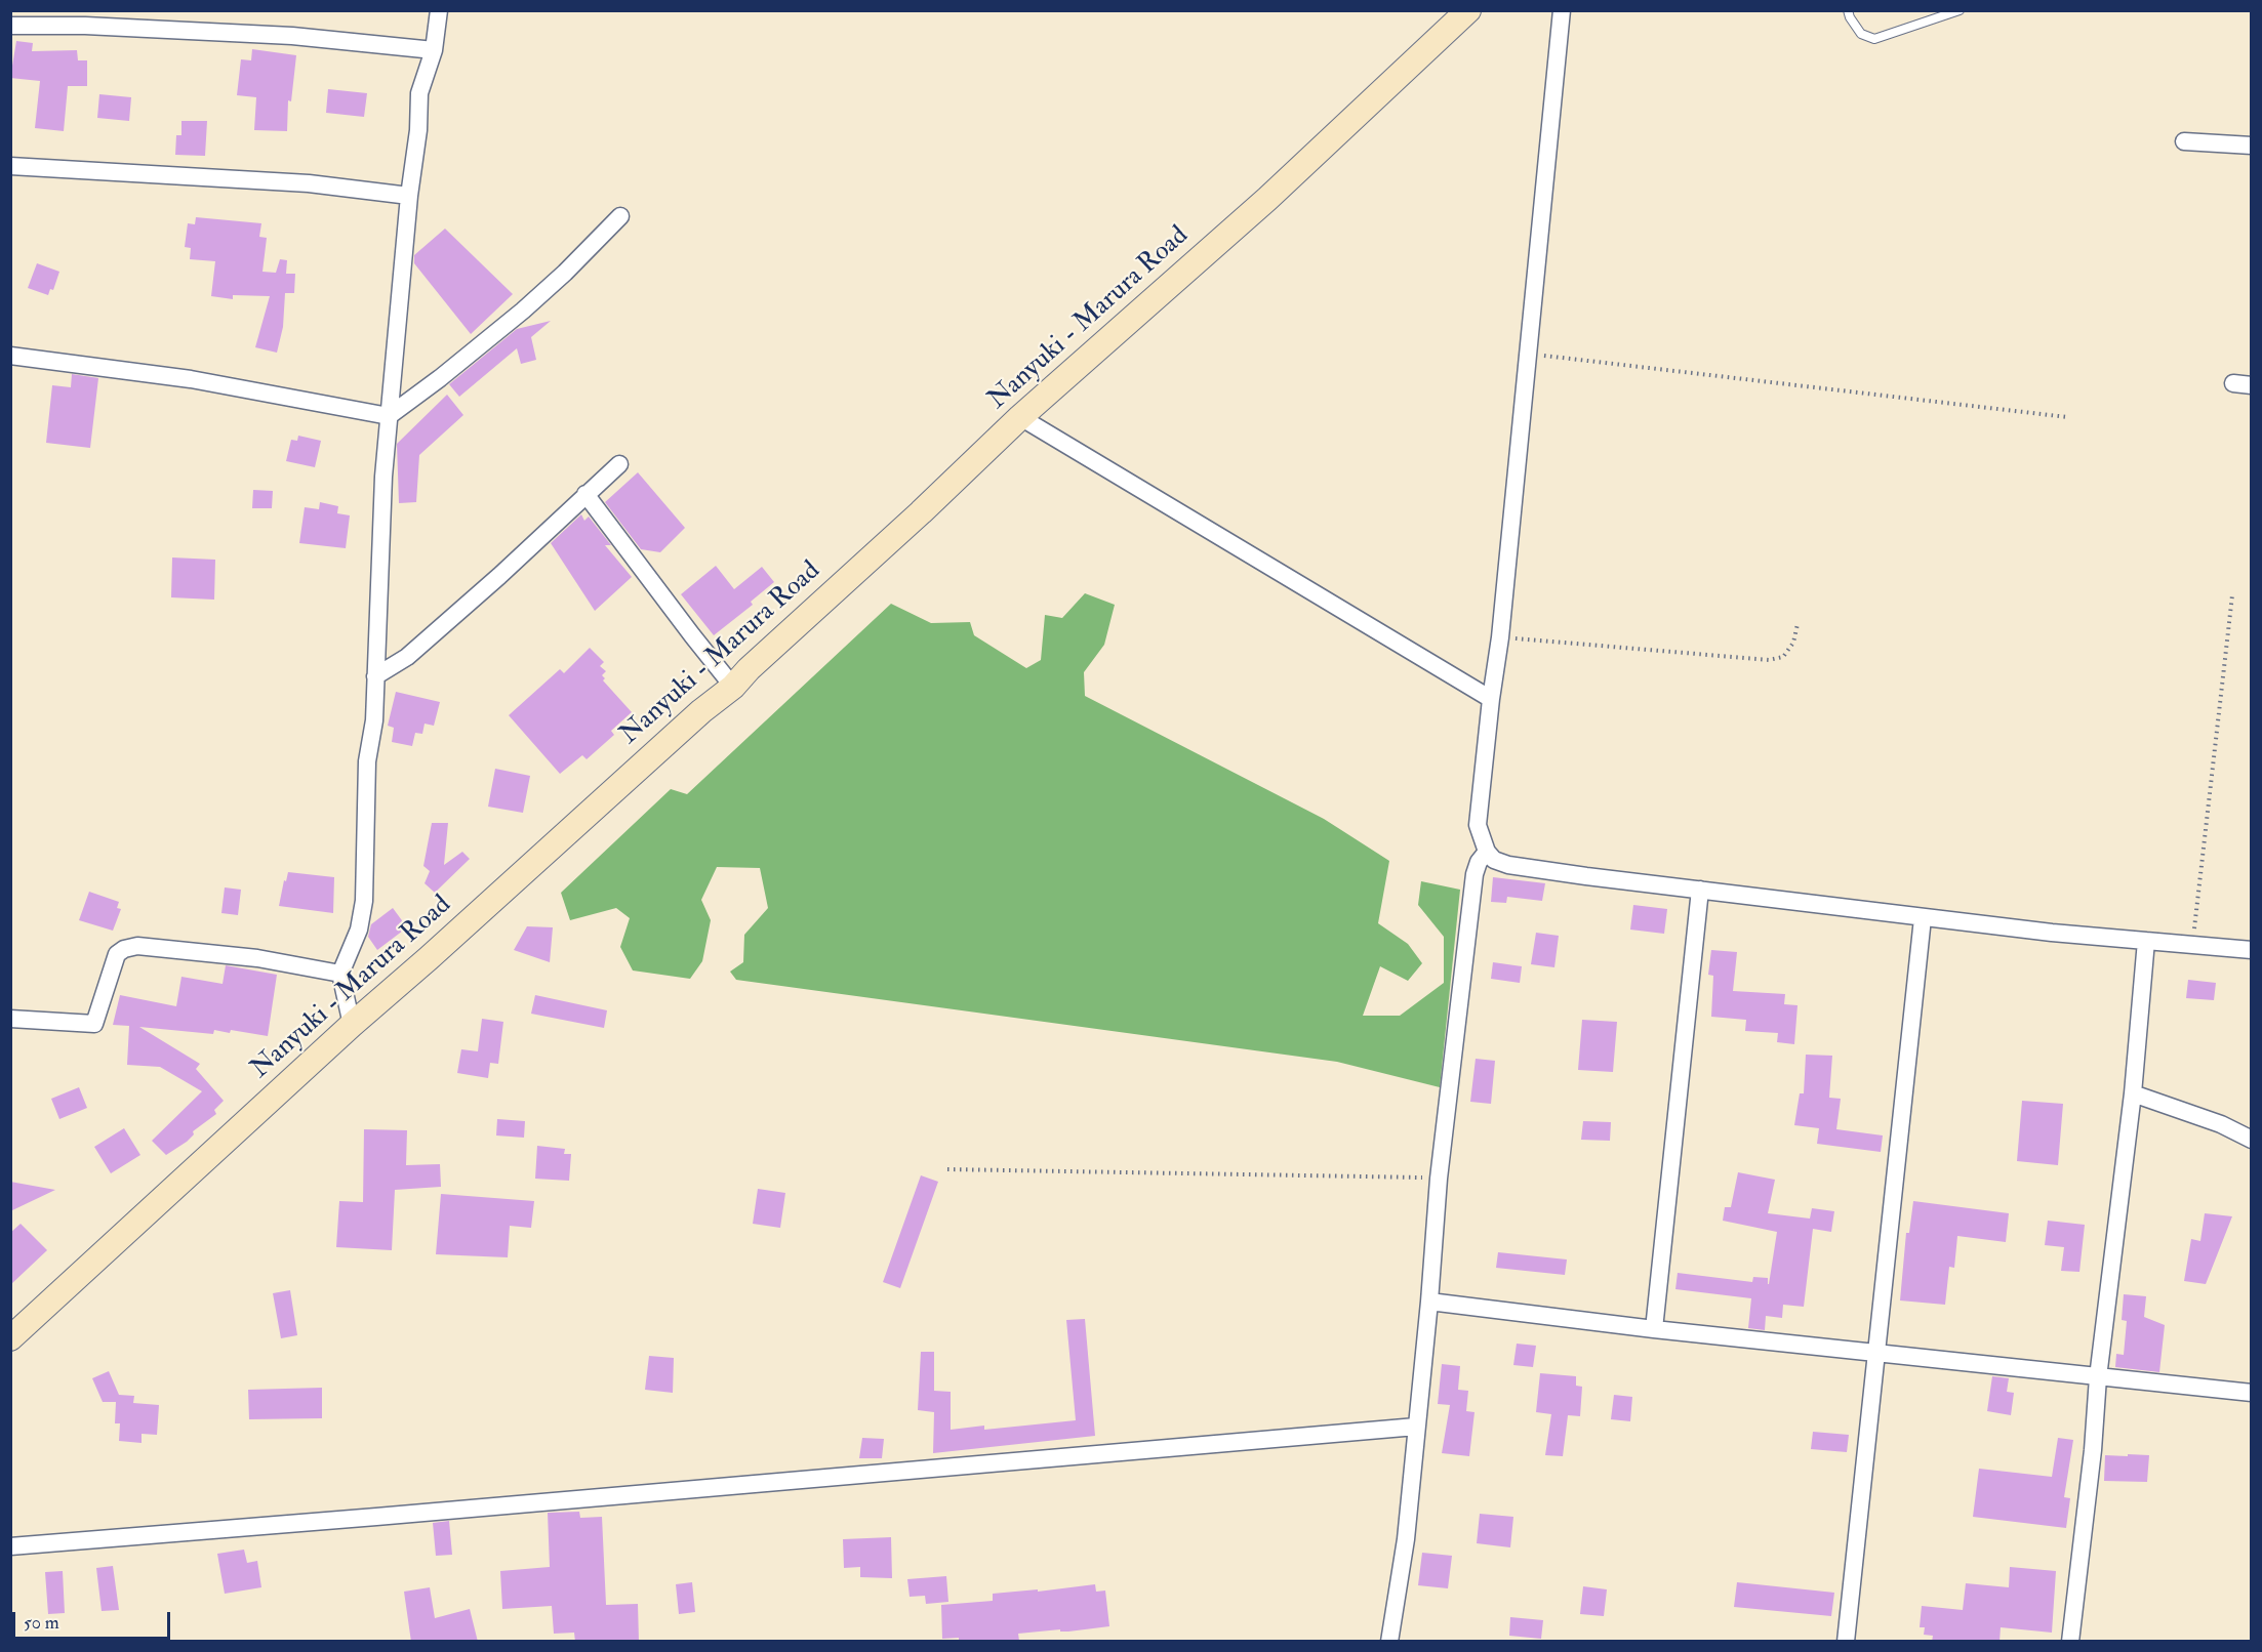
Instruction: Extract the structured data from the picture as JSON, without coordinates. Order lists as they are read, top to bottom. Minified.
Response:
{"streets":{"street":["Nanyuki - Marura Road"]},"scale_bar":"50 m"}
